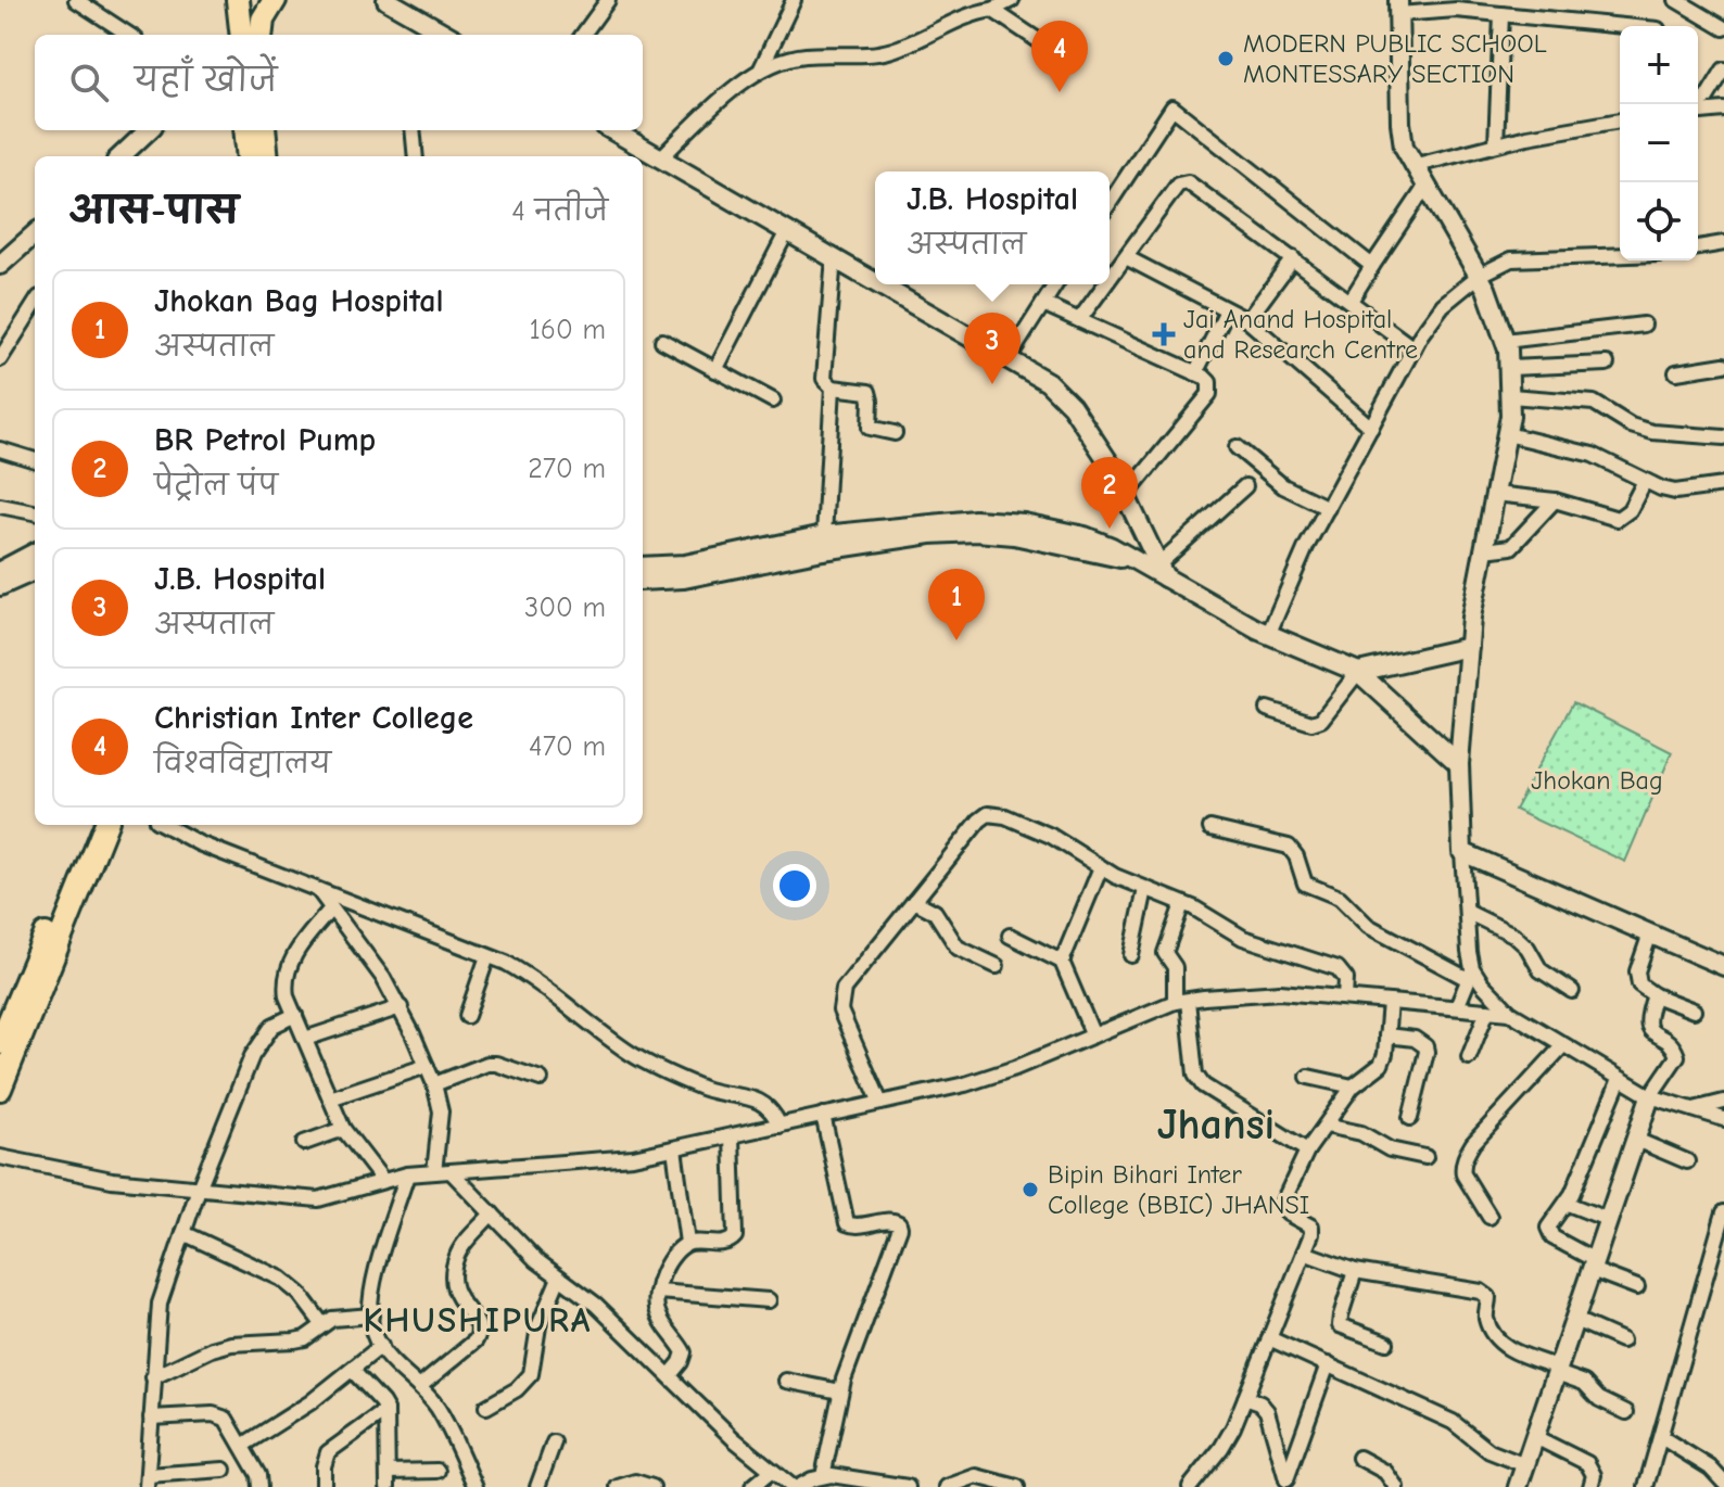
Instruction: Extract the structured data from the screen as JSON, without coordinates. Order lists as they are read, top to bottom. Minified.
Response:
{"districts":["Jhansi","KHUSHIPURA"],"parks":["Jhokan Bag"],"places":{"other":["MODERN PUBLIC SCHOOL MONTESSARY SECTION","Bipin Bihari Inter College (BBIC) JHANSI"],"health":["Jai Anand Hospital and Research Centre"]},"page":{"pins":["4","3","2","1"],"map_buttons":["+","−"],"search":"यहाँ खोजें","heading":["आस-पास","4 नतीजे"],"popup":["J.B. Hospital","अस्पताल"],"list":[{"mark":"1","name":"Jhokan Bag Hospital","note":"अस्पताल","value":"160 m"},{"mark":"2","name":"BR Petrol Pump","note":"पेट्रोल पंप","value":"270 m"},{"mark":"3","name":"J.B. Hospital","note":"अस्पताल","value":"300 m"},{"mark":"4","name":"Christian Inter College","note":"विश्वविद्यालय","value":"470 m"}]}}
